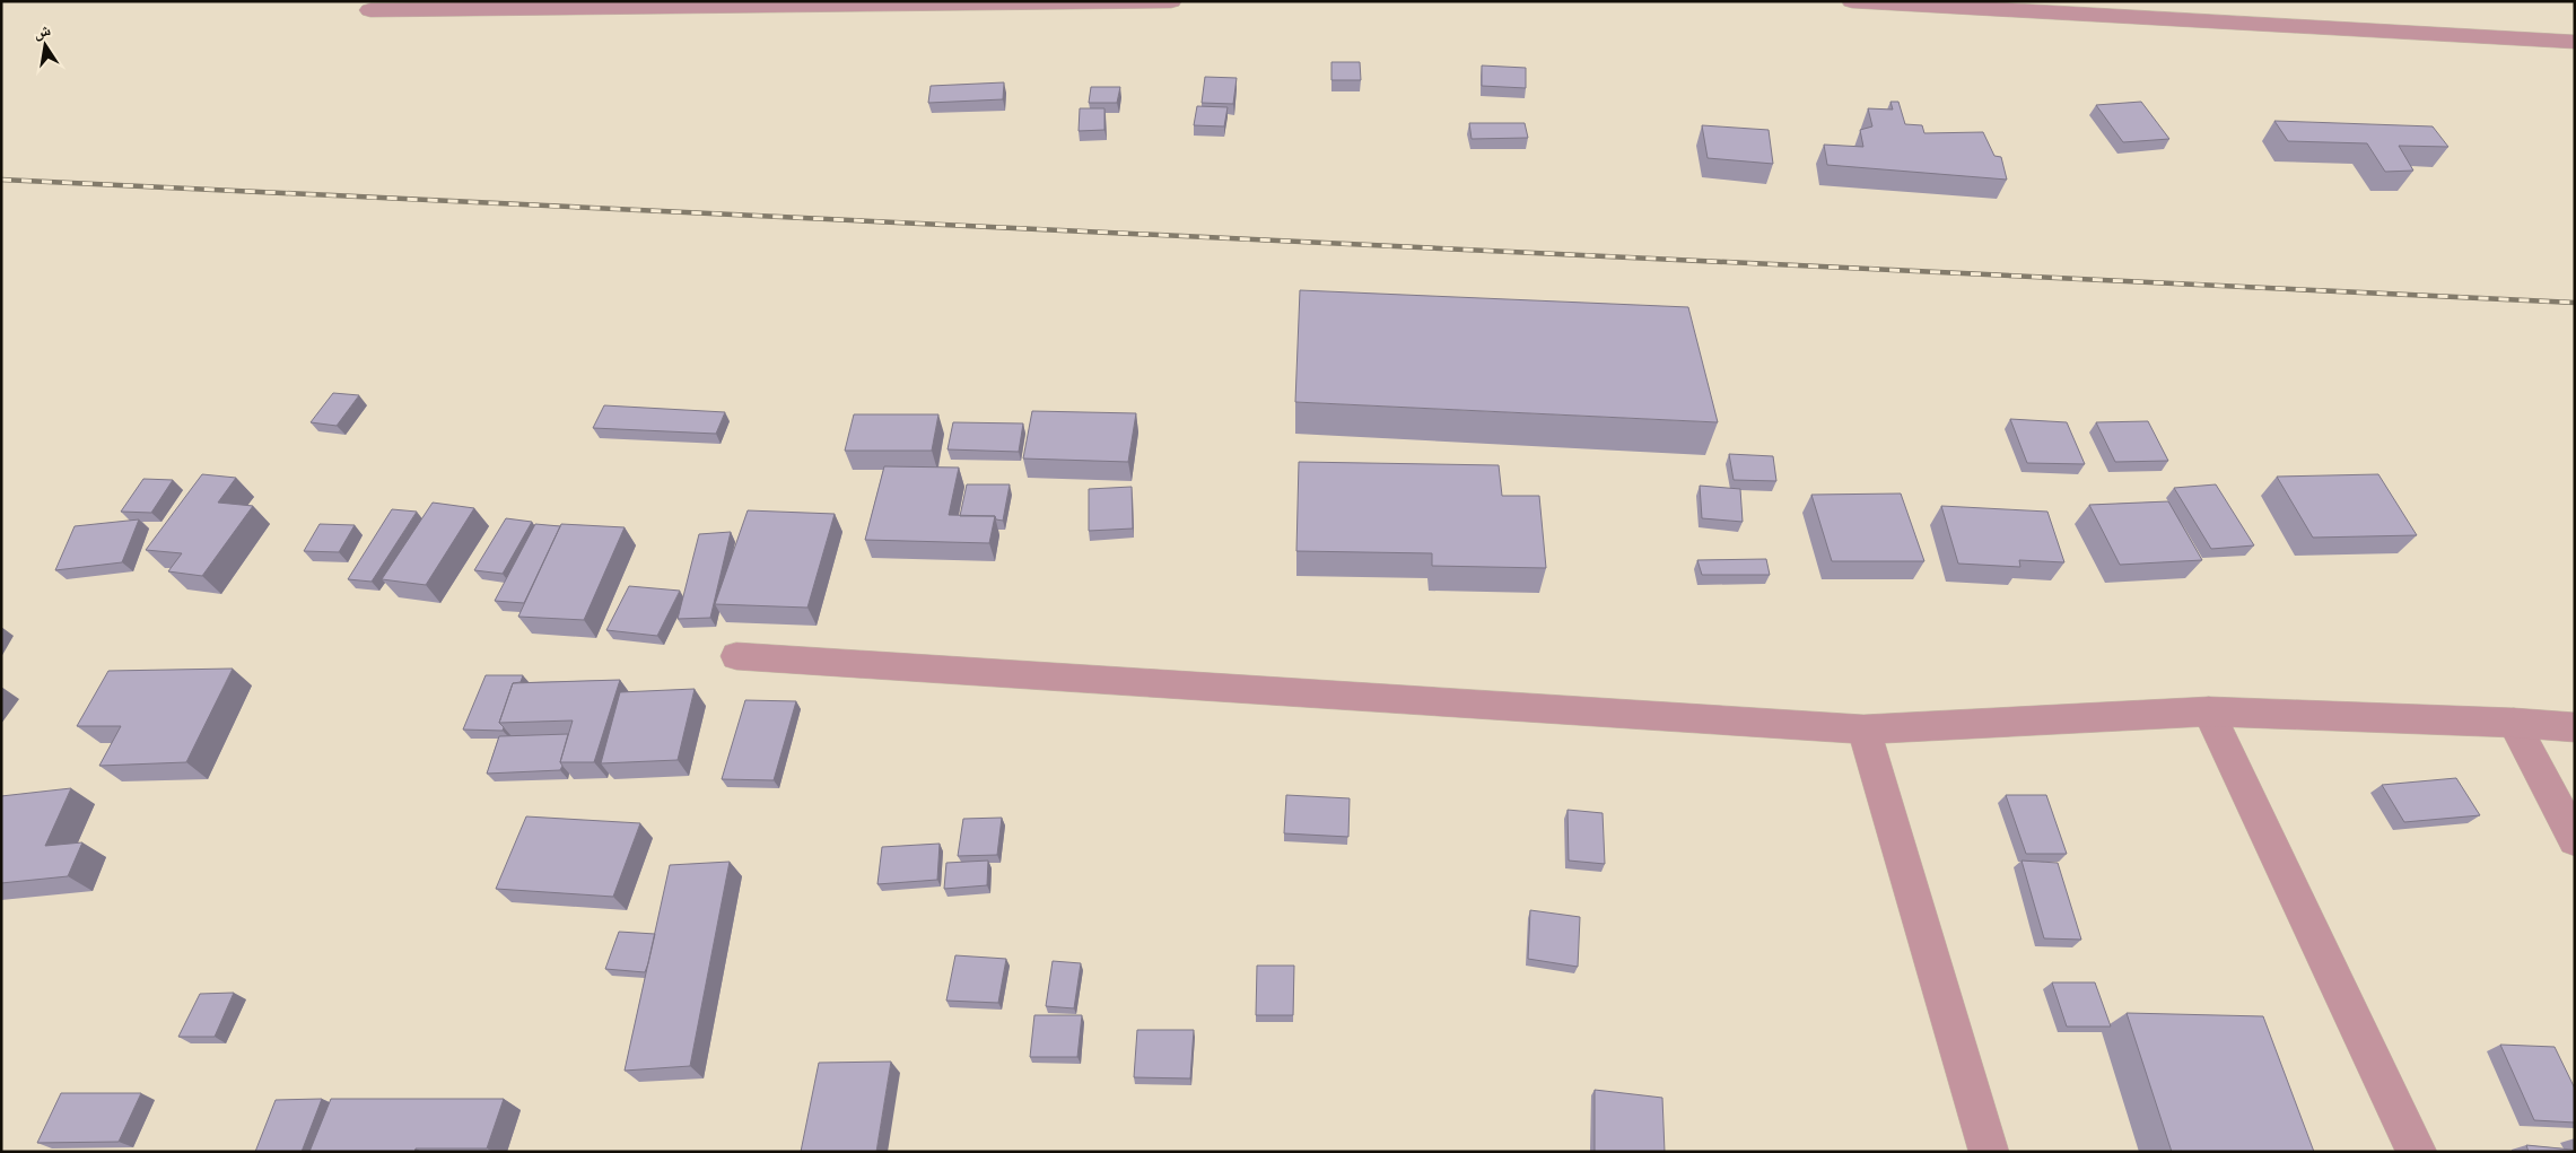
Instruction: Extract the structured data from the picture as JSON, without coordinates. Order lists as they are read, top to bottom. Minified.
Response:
{"north":"top"}
